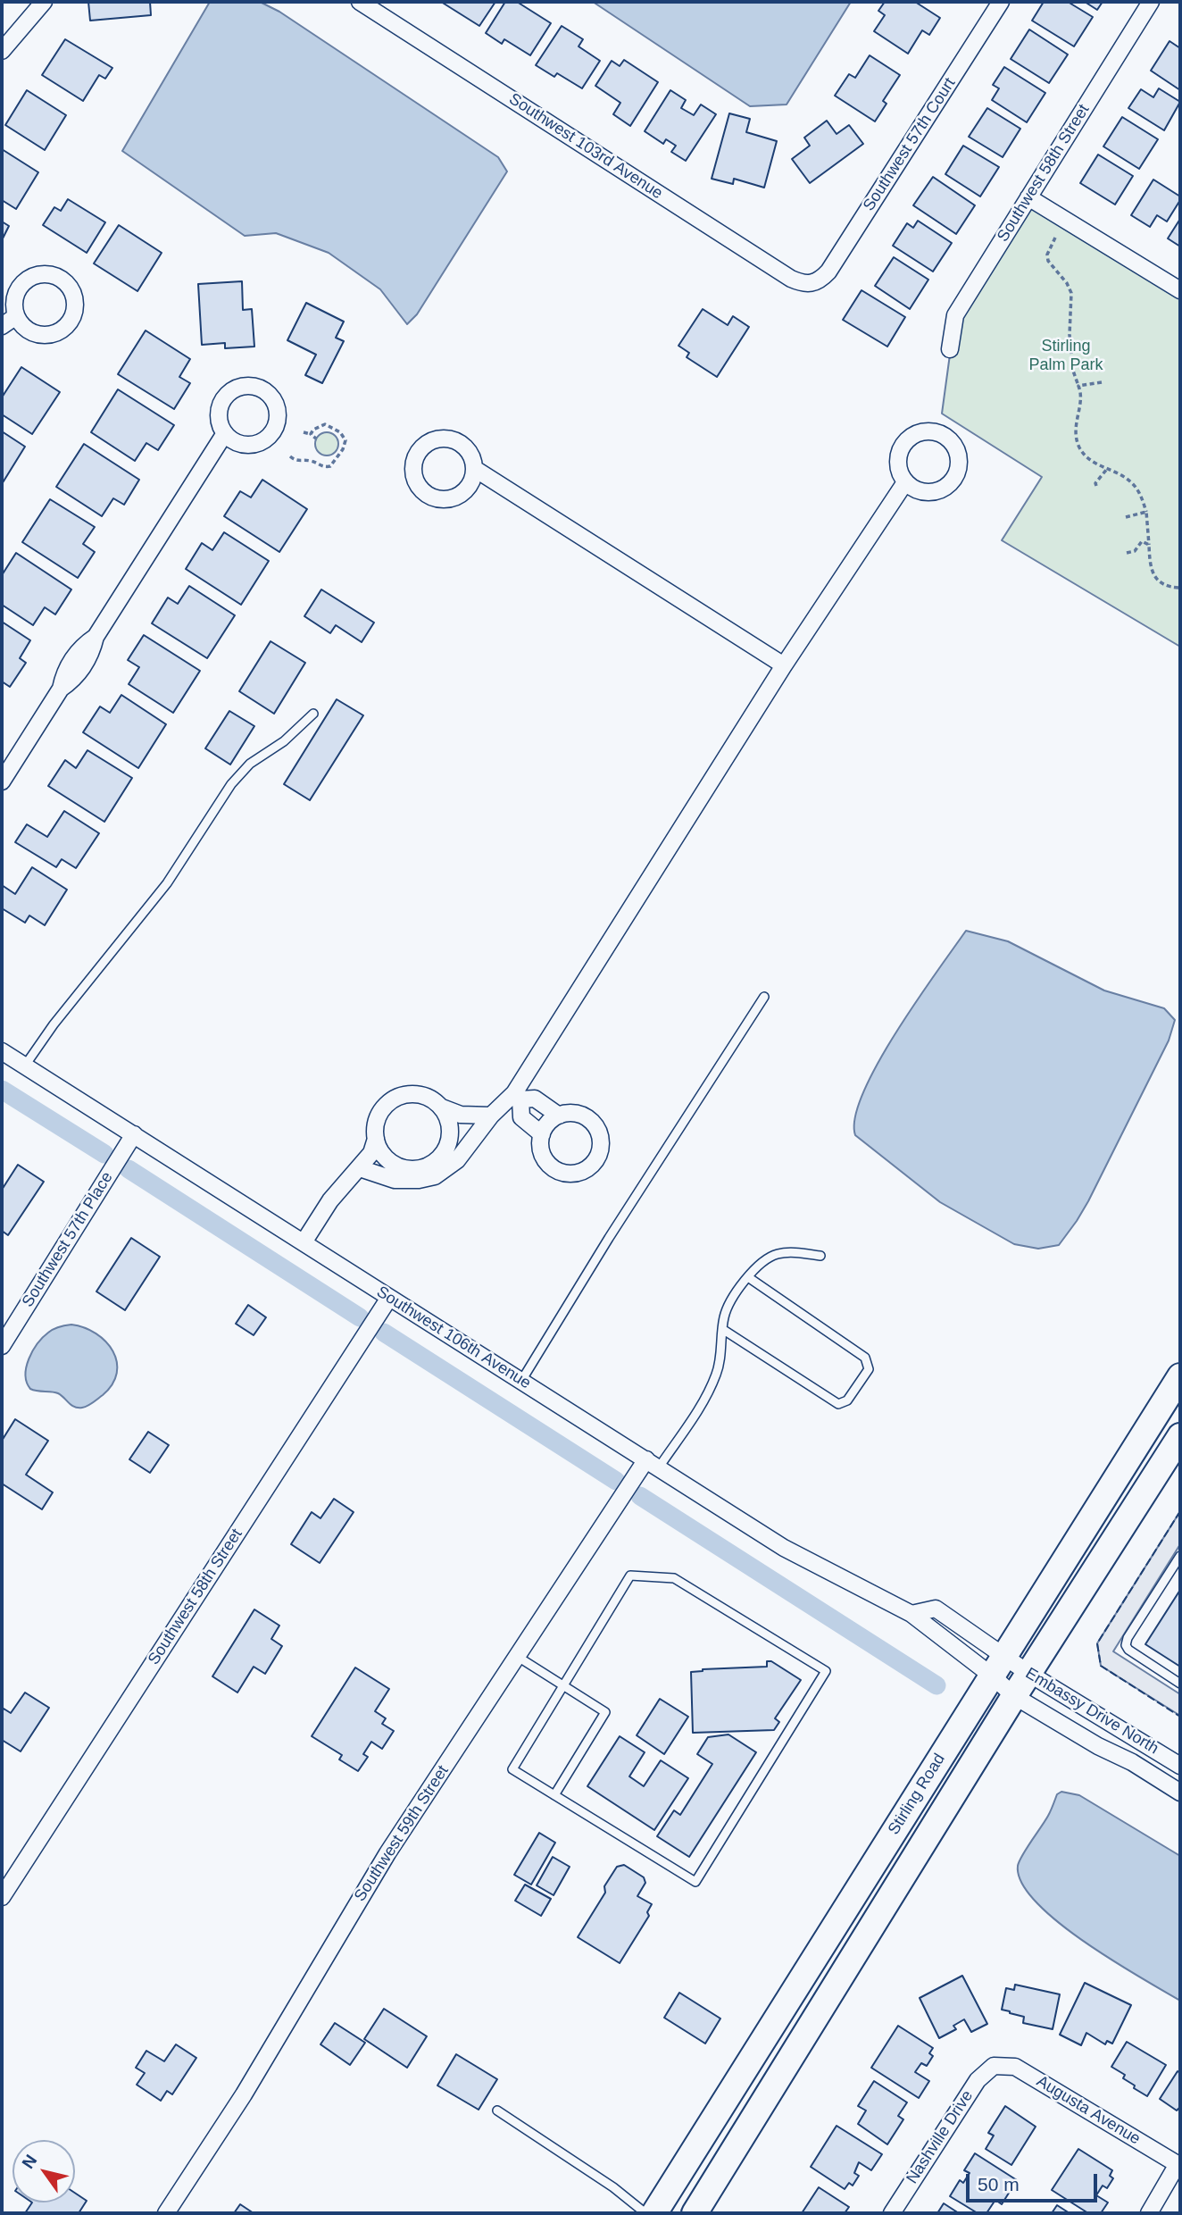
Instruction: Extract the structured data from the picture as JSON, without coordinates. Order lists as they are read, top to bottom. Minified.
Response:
{"streets":{"main road":["Stirling Road"],"street":["Southwest 57th Court","Southwest 103rd Avenue","Southwest 58th Street","Southwest 57th Place","Southwest 106th Avenue","Embassy Drive North","Southwest 59th Street","Augusta Avenue","Nashville Drive"]},"crossings":[["Southwest 57th Court","Southwest 103rd Avenue"],["Southwest 58th Street","Southwest 106th Avenue"],["Southwest 57th Place","Southwest 106th Avenue"],["Southwest 106th Avenue","Embassy Drive North"],["Southwest 106th Avenue","Stirling Road"],["Southwest 106th Avenue","Southwest 59th Street"],["Embassy Drive North","Stirling Road"],["Augusta Avenue","Nashville Drive"]],"parks":["Stirling Palm Park"],"scale_bar":"50 m","north":"top left"}
